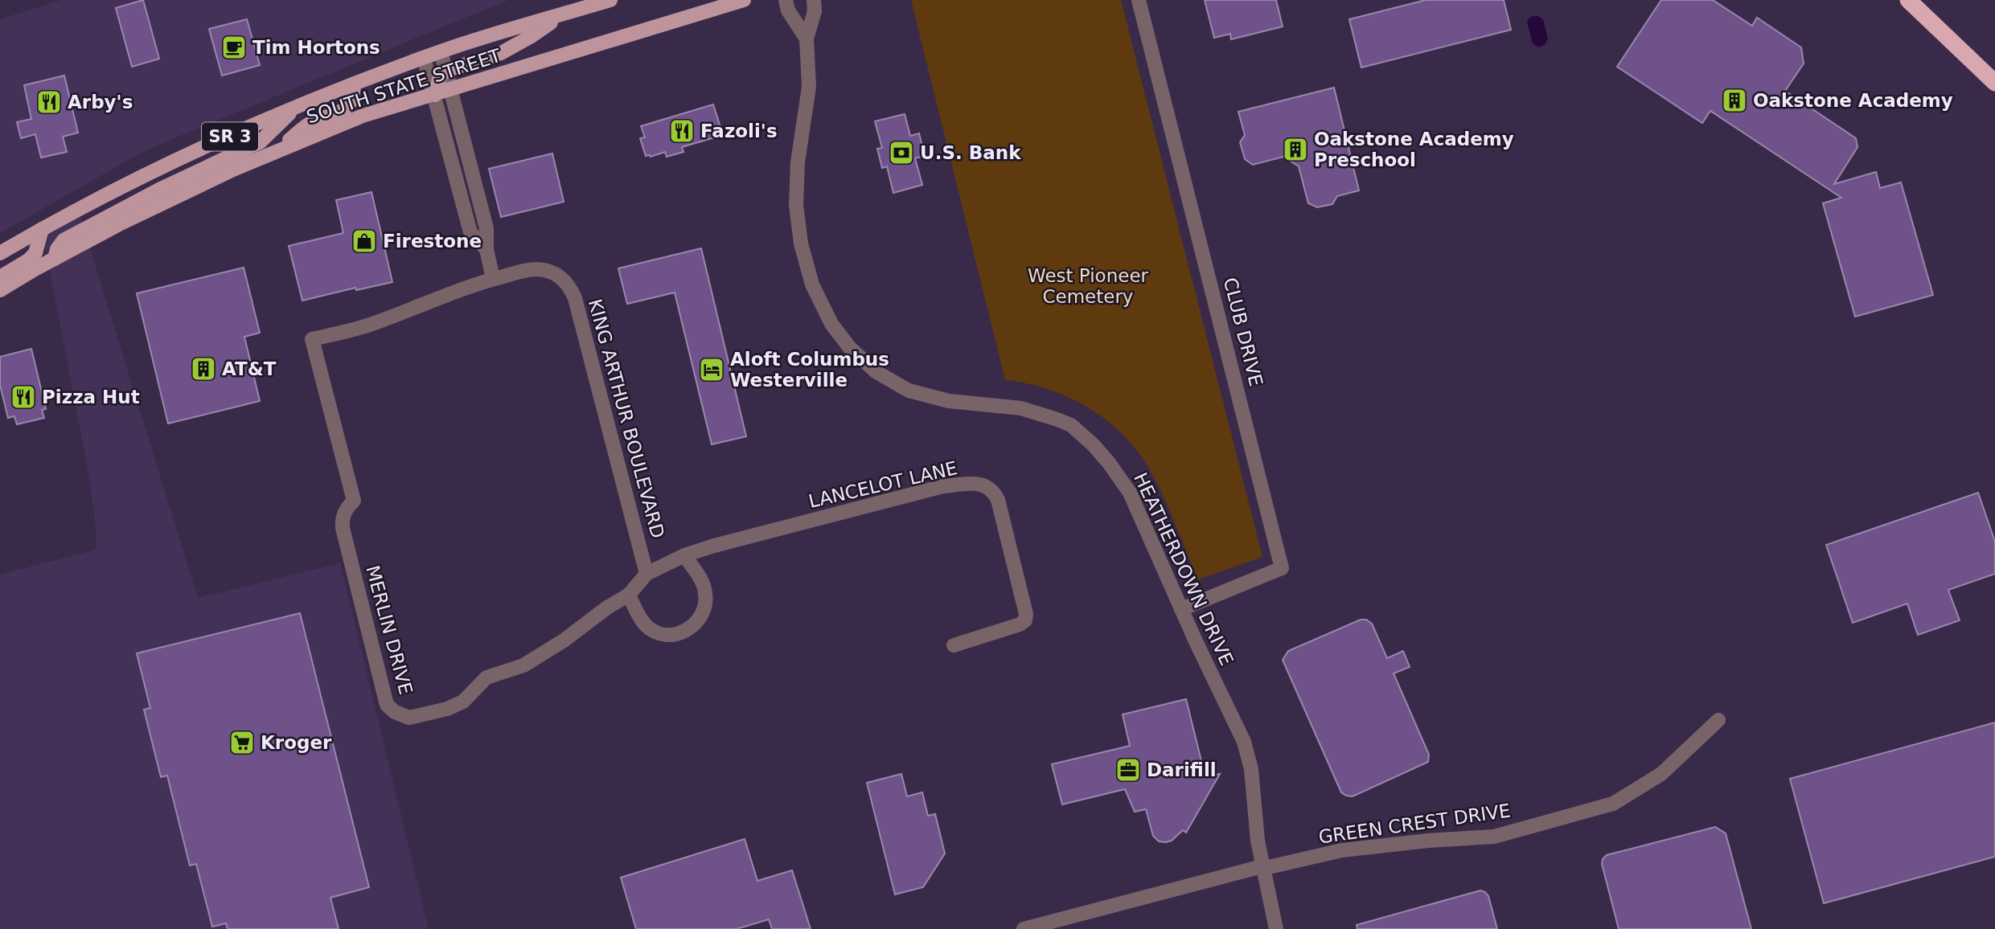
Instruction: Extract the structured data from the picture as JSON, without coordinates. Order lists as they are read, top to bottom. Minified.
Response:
{"streets":{"main road":["SOUTH STATE STREET","SR 3"],"street":["CLUB DRIVE","KING ARTHUR BOULEVARD","LANCELOT LANE","HEATHERDOWN DRIVE","MERLIN DRIVE","GREEN CREST DRIVE"]},"crossings":[["CLUB DRIVE","HEATHERDOWN DRIVE"],["KING ARTHUR BOULEVARD","LANCELOT LANE"],["KING ARTHUR BOULEVARD","MERLIN DRIVE"],["LANCELOT LANE","MERLIN DRIVE"],["HEATHERDOWN DRIVE","GREEN CREST DRIVE"]],"parks":["West Pioneer Cemetery"],"places":{"cafe":["Tim Hortons"],"building":["Oakstone Academy","Oakstone Academy Preschool","AT&T"],"restaurant":["Arby's","Fazoli's","Pizza Hut"],"bank":["U.S. Bank"],"shop":["Firestone"],"hotel":["Aloft Columbus Westerville"],"supermarket":["Kroger"],"office":["Darifill"]}}
